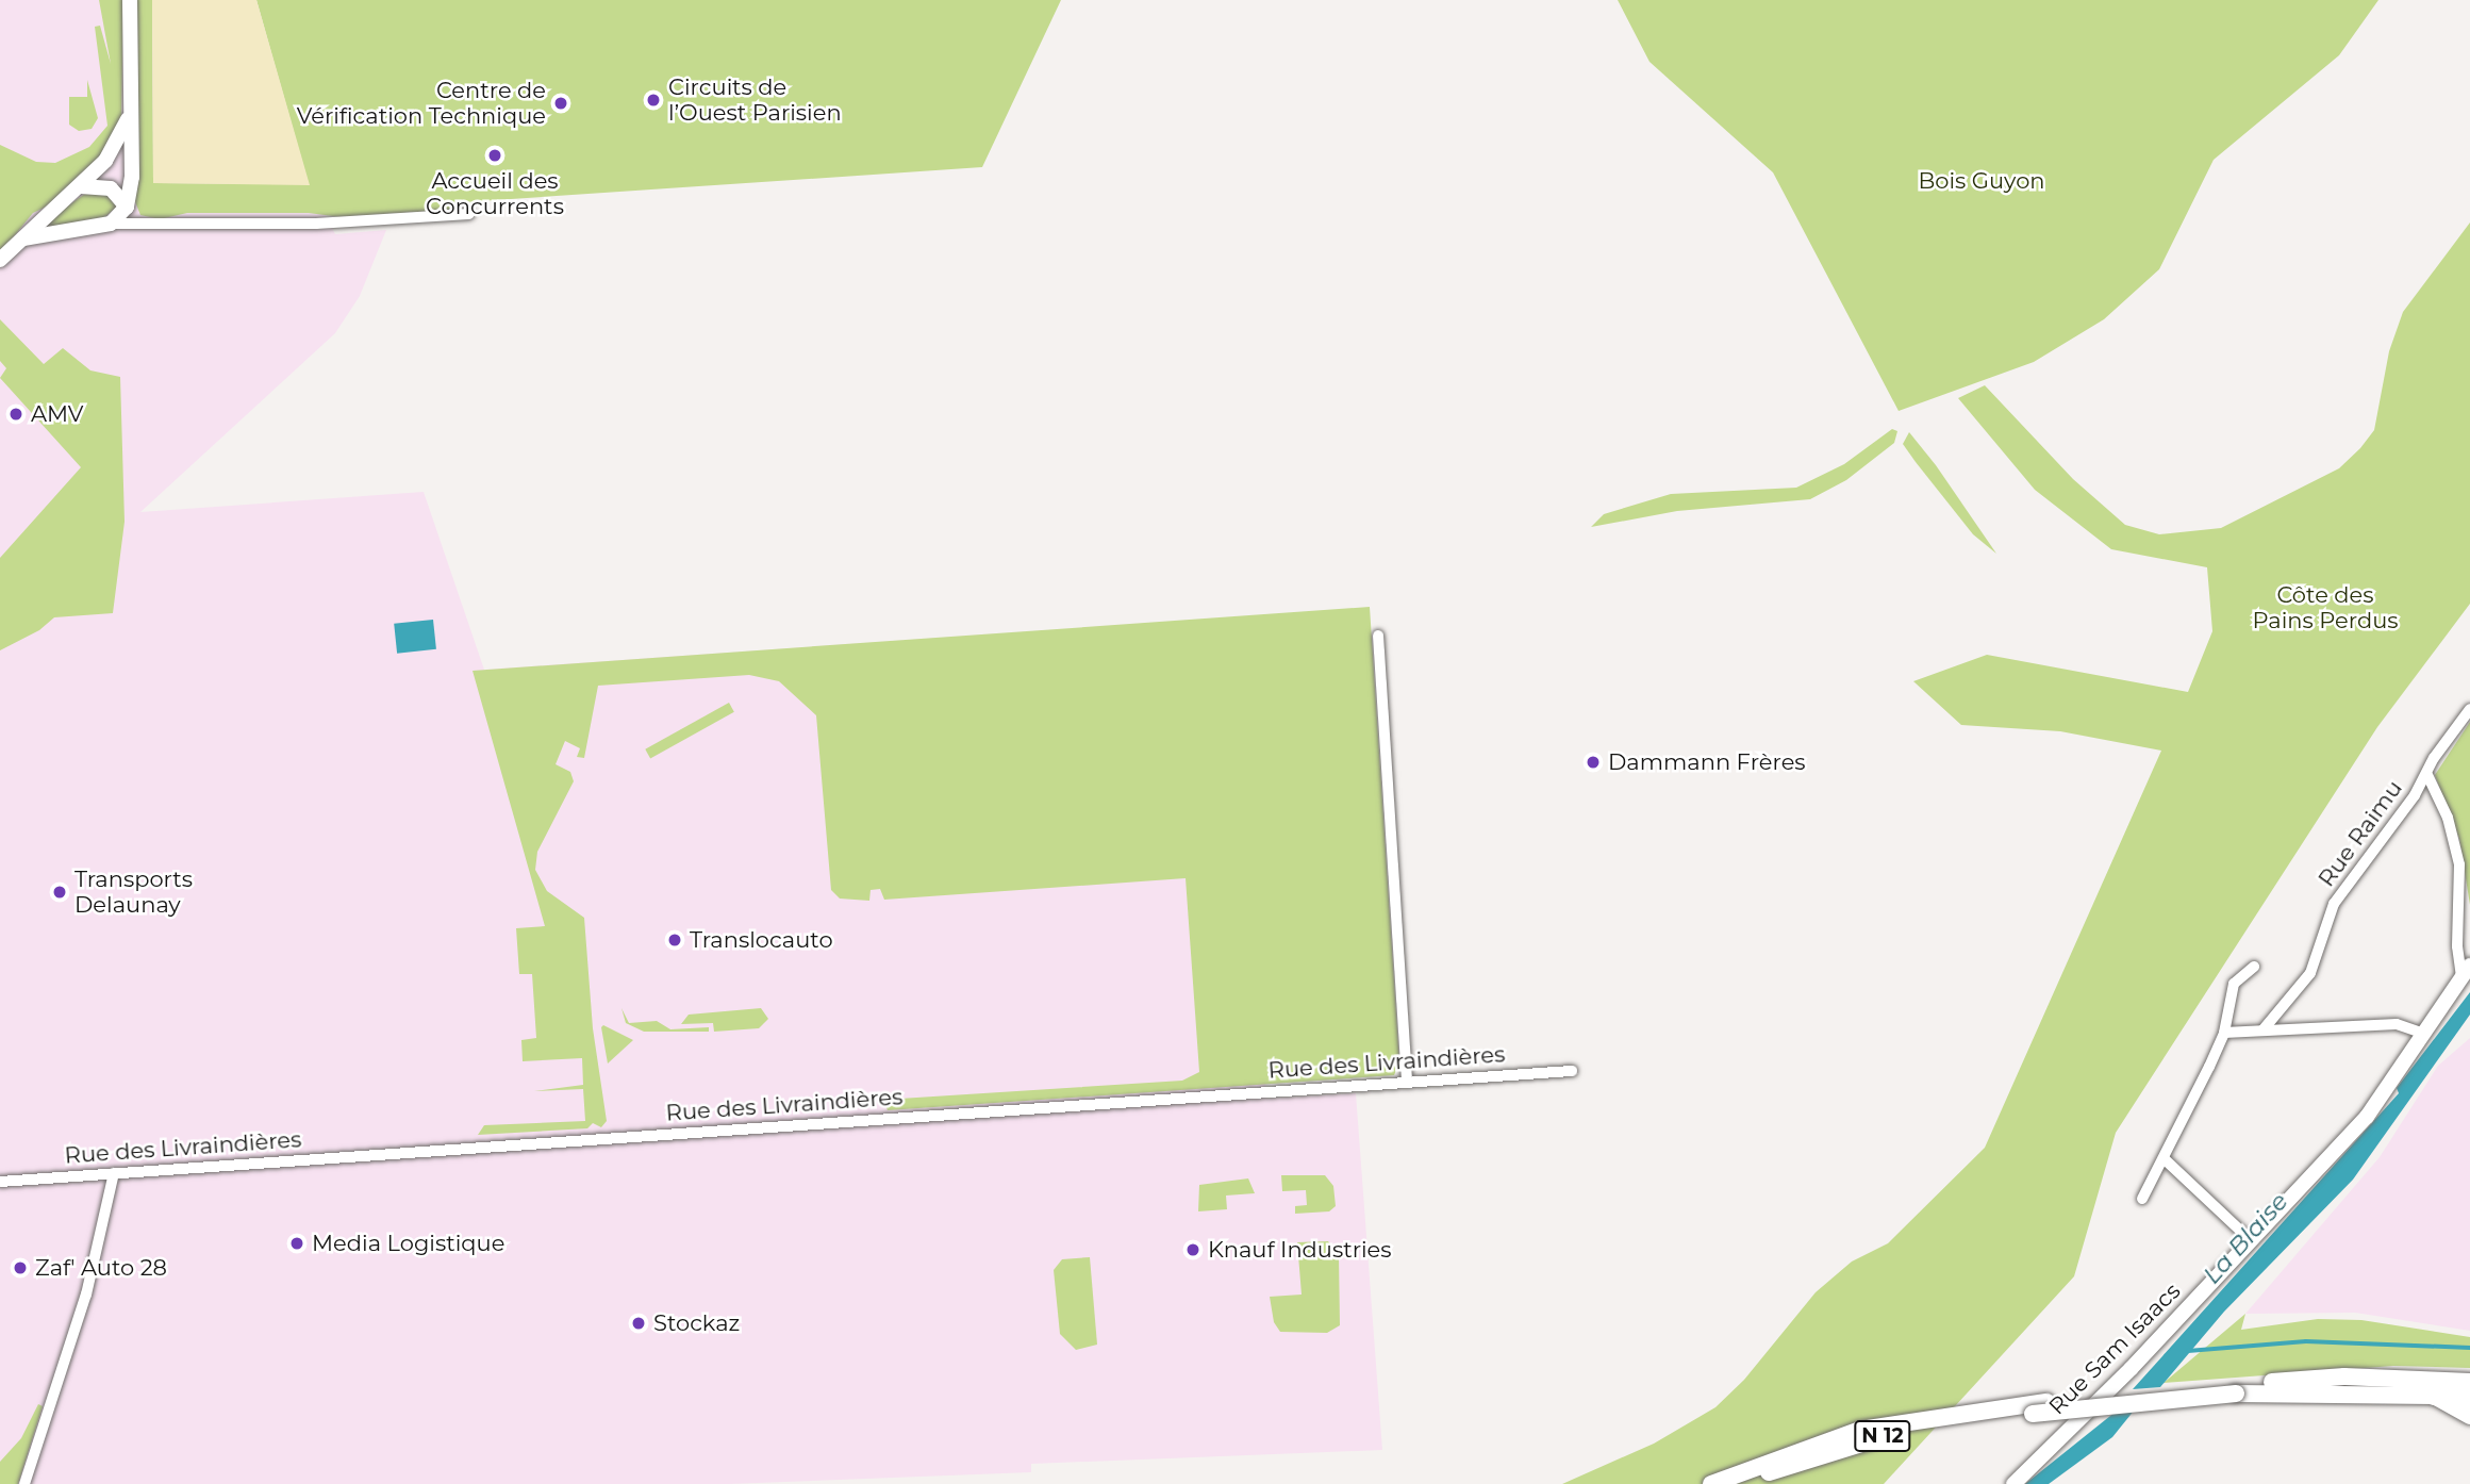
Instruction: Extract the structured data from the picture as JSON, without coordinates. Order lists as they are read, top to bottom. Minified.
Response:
{"streets":{"highway":["N 12"],"main road":["Rue Sam Isaacs"],"street":["Rue Raimu","Rue des Livraindières"]},"water":["La Blaise"],"parks":["Bois Guyon","Côte des Pains Perdus"],"places":["Circuits de l’Ouest Parisien","Centre de Vérification Technique","Accueil des Concurrents","AMV","Dammann Frères","Transports Delaunay","Translocauto","Media Logistique","Knauf Industries","Zaf' Auto 28","Stockaz"]}
